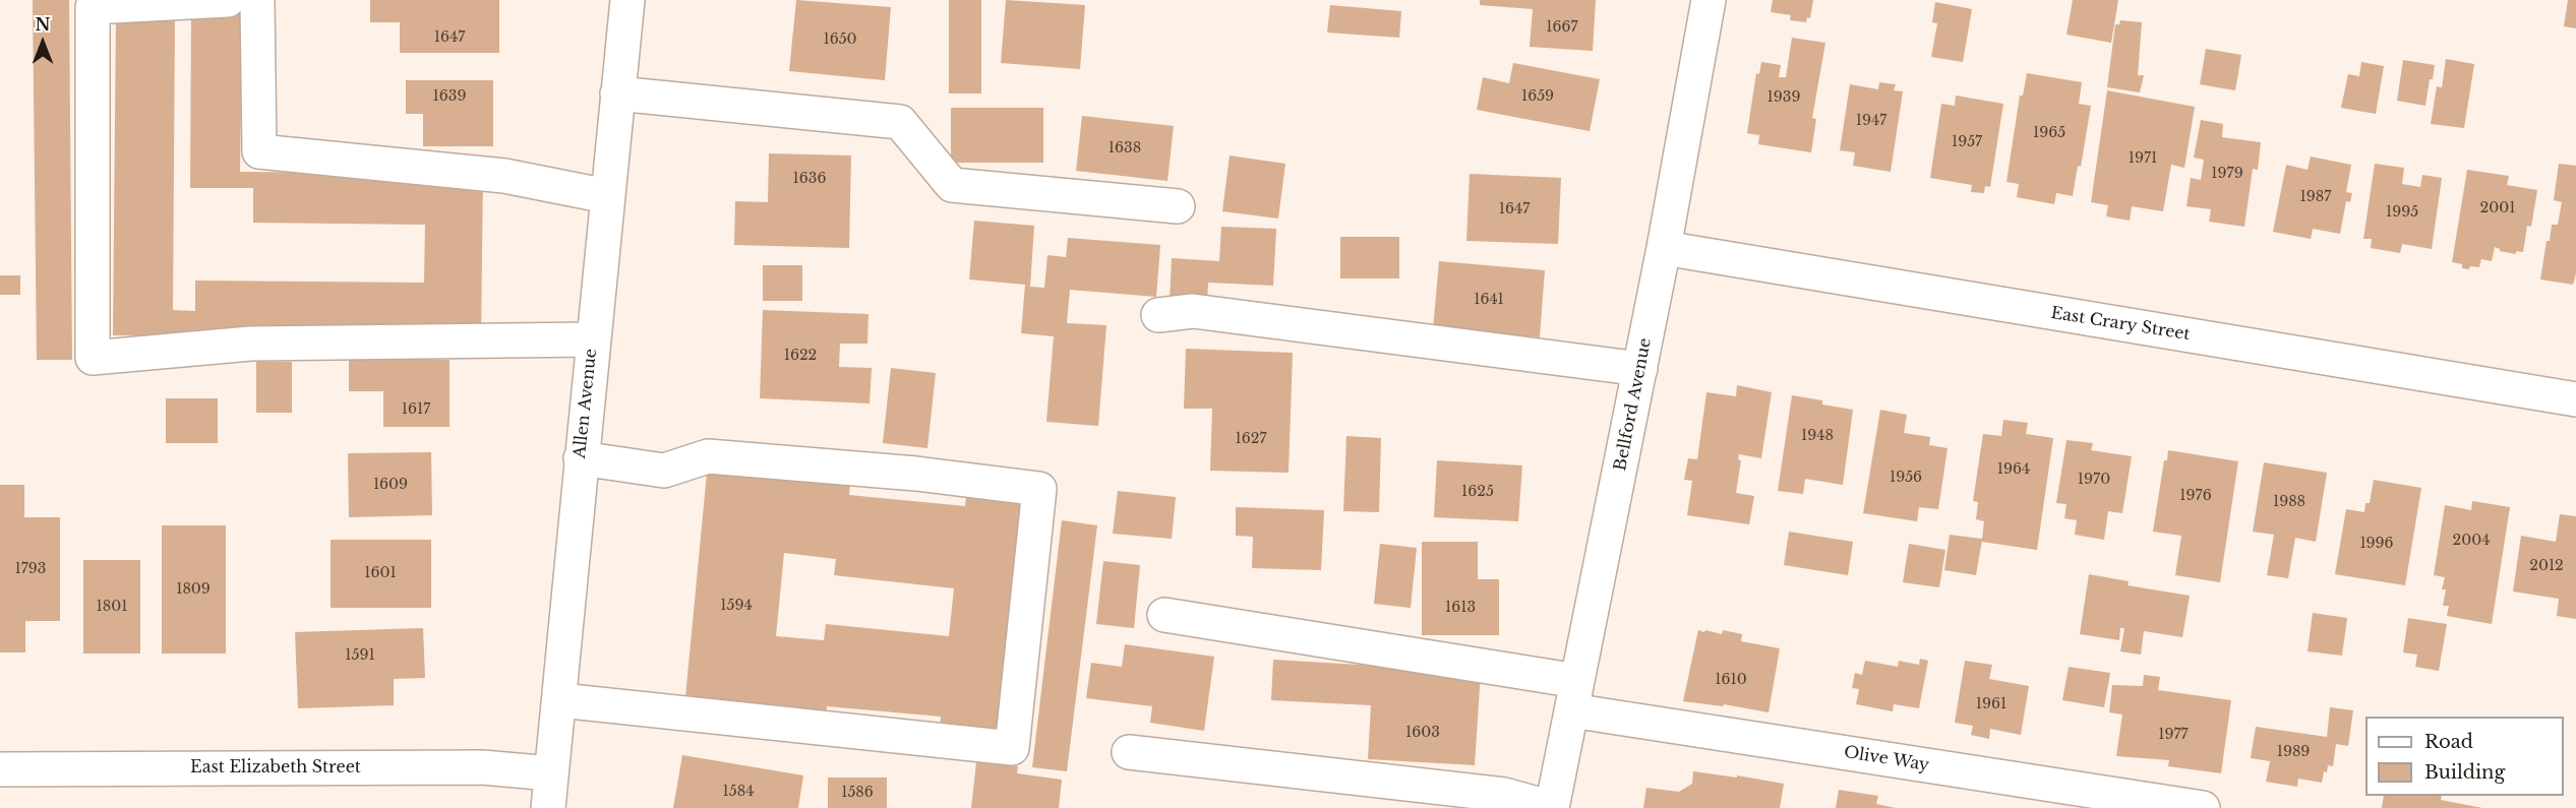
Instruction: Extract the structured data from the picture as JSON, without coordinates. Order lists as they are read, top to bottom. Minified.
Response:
{"streets":{"street":["East Crary Street","Allen Avenue","Bellford Avenue","Olive Way","East Elizabeth Street"]},"crossings":[["East Crary Street","Bellford Avenue"],["Allen Avenue","East Elizabeth Street"],["Bellford Avenue","Olive Way"]],"house_numbers":["1667","1647","1650","1639","1659","1939","1947","1965","1957","1638","1971","1979","1636","1987","2001","1647","1995","1641","1622","1617","1948","1627","1964","1956","1970","1609","1625","1976","1988","2004","1996","2012","1793","1601","1809","1594","1801","1613","1591","1610","1961","1603","1977","1989","1584","1586"],"legend":["Road","Building"],"north":"top"}
